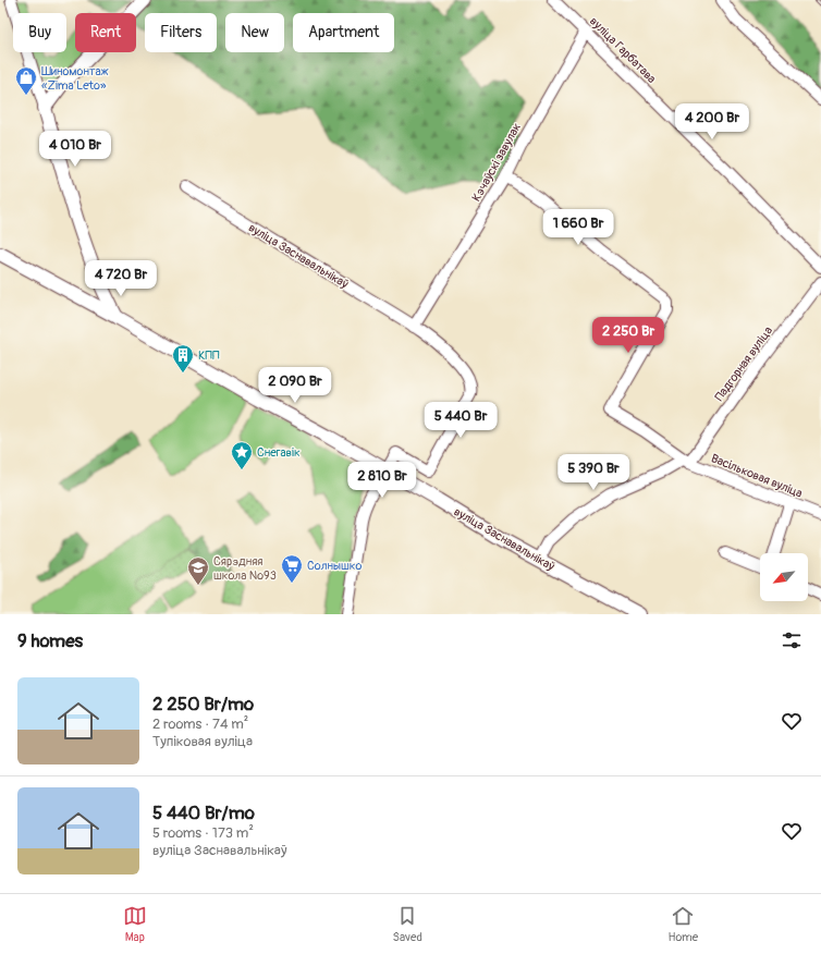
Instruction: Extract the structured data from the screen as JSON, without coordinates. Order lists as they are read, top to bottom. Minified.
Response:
{"streets":{"main road":["вуліца Заснавальнікаў"],"street":["вуліца Гарбатава","Кэчаўскі завулак","Падгорная вуліца","Васільковая вуліца"]},"crossings":[["вуліца Гарбатава","Кэчаўскі завулак"],["Кэчаўскі завулак","вуліца Заснавальнікаў"],["Кэчаўскі завулак","Васільковая вуліца"],["Падгорная вуліца","Васільковая вуліца"]],"places":{"shop":["Шиномонтаж «Zima Leto»"],"building":["КПП"],"place":["Снегавік"],"supermarket":["Солнышко"],"school or university":["Сярэдняя школа №93"]},"north":"bottom left","page":{"chip":["Buy","Rent","Filters","New","Apartment"],"price":["4 200 Br","4 010 Br","1 660 Br","4 720 Br","2 250 Br","2 090 Br","5 440 Br","5 390 Br","2 810 Br"],"heading":"9 homes","list":[{"name":"2 250 Br/mo","note":"2 rooms · 74 m² · Тупіковая вуліца"},{"name":"5 440 Br/mo","note":"5 rooms · 173 m² · вуліца Заснавальнікаў"}],"tabs":["Map","Saved","Home"]}}
